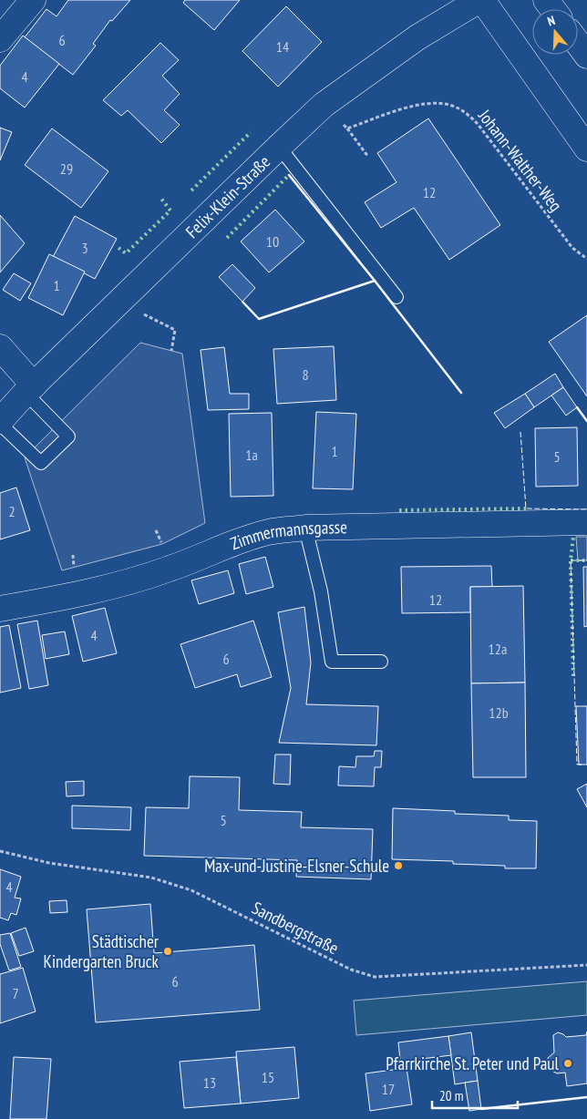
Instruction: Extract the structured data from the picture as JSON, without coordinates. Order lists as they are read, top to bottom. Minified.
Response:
{"streets":{"main road":["Felix-Klein-Straße","Zimmermannsgasse"],"path":["Johann-Walther-Weg","Sandbergstraße"]},"places":["Max-und-Justine-Elsner-Schule","Städtischer Kindergarten Bruck","Pfarrkirche St. Peter und Paul"],"house_numbers":["6","14","4","29","12","10","3","1","8","1","1a","5","2","12","4","12a","6","12b","5","4","6","7","15","13","17"],"scale_bar":"20 m","north":"top"}
